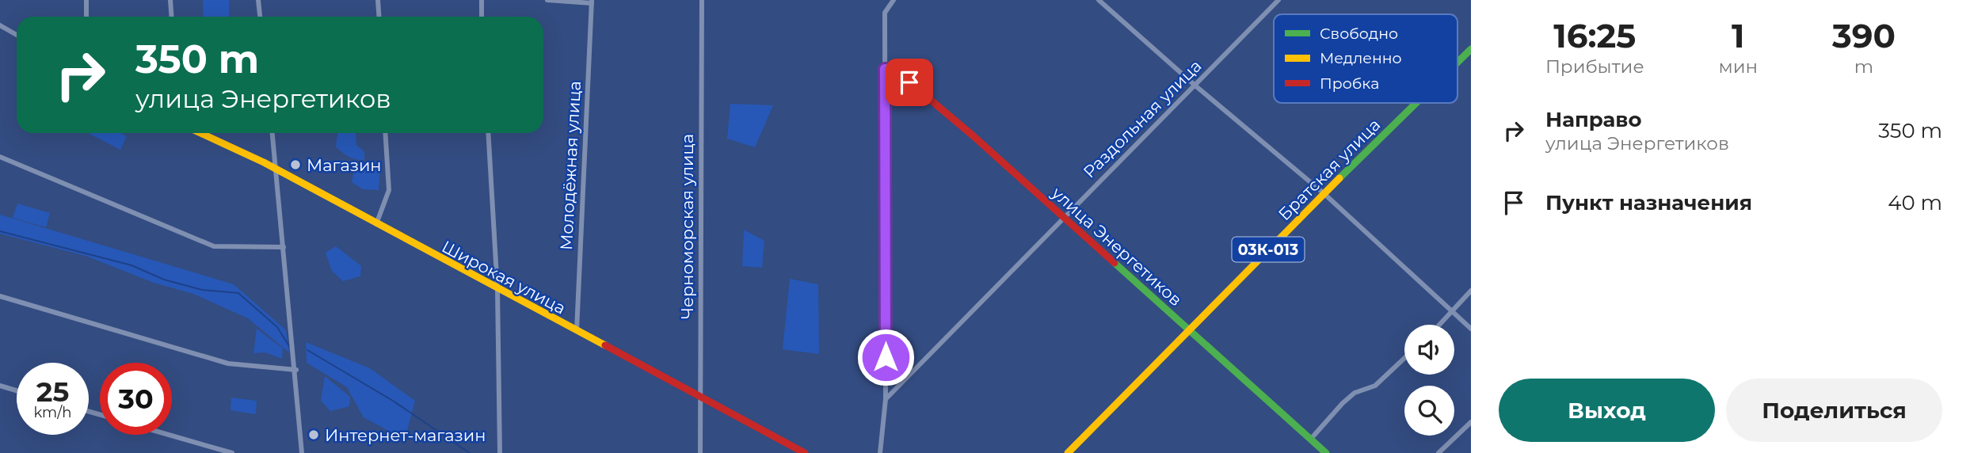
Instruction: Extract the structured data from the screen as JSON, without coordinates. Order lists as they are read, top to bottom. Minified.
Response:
{"streets":{"street":["Раздольная улица","Молодёжная улица","Братская улица","Черноморская улица","улица Энергетиков","03К-013","Широкая улица"]},"crossings":[["Раздольная улица","улица Энергетиков"],["Молодёжная улица","Широкая улица"],["Братская улица","улица Энергетиков"],["Черноморская улица","Широкая улица"]],"places":["Магазин","Интернет-магазин"],"legend":["Свободно","Медленно","Пробка"],"page":{"eta":["16:25","Прибытие","1","мин","390","m"],"turn":["350 m","улица Энергетиков"],"list":[{"name":"Направо","note":"улица Энергетиков","value":"350 m"},{"name":"Пункт назначения","value":"40 m"}],"speed":"25 km/h","limit":"30","buttons":["Выход","Поделиться"]}}
